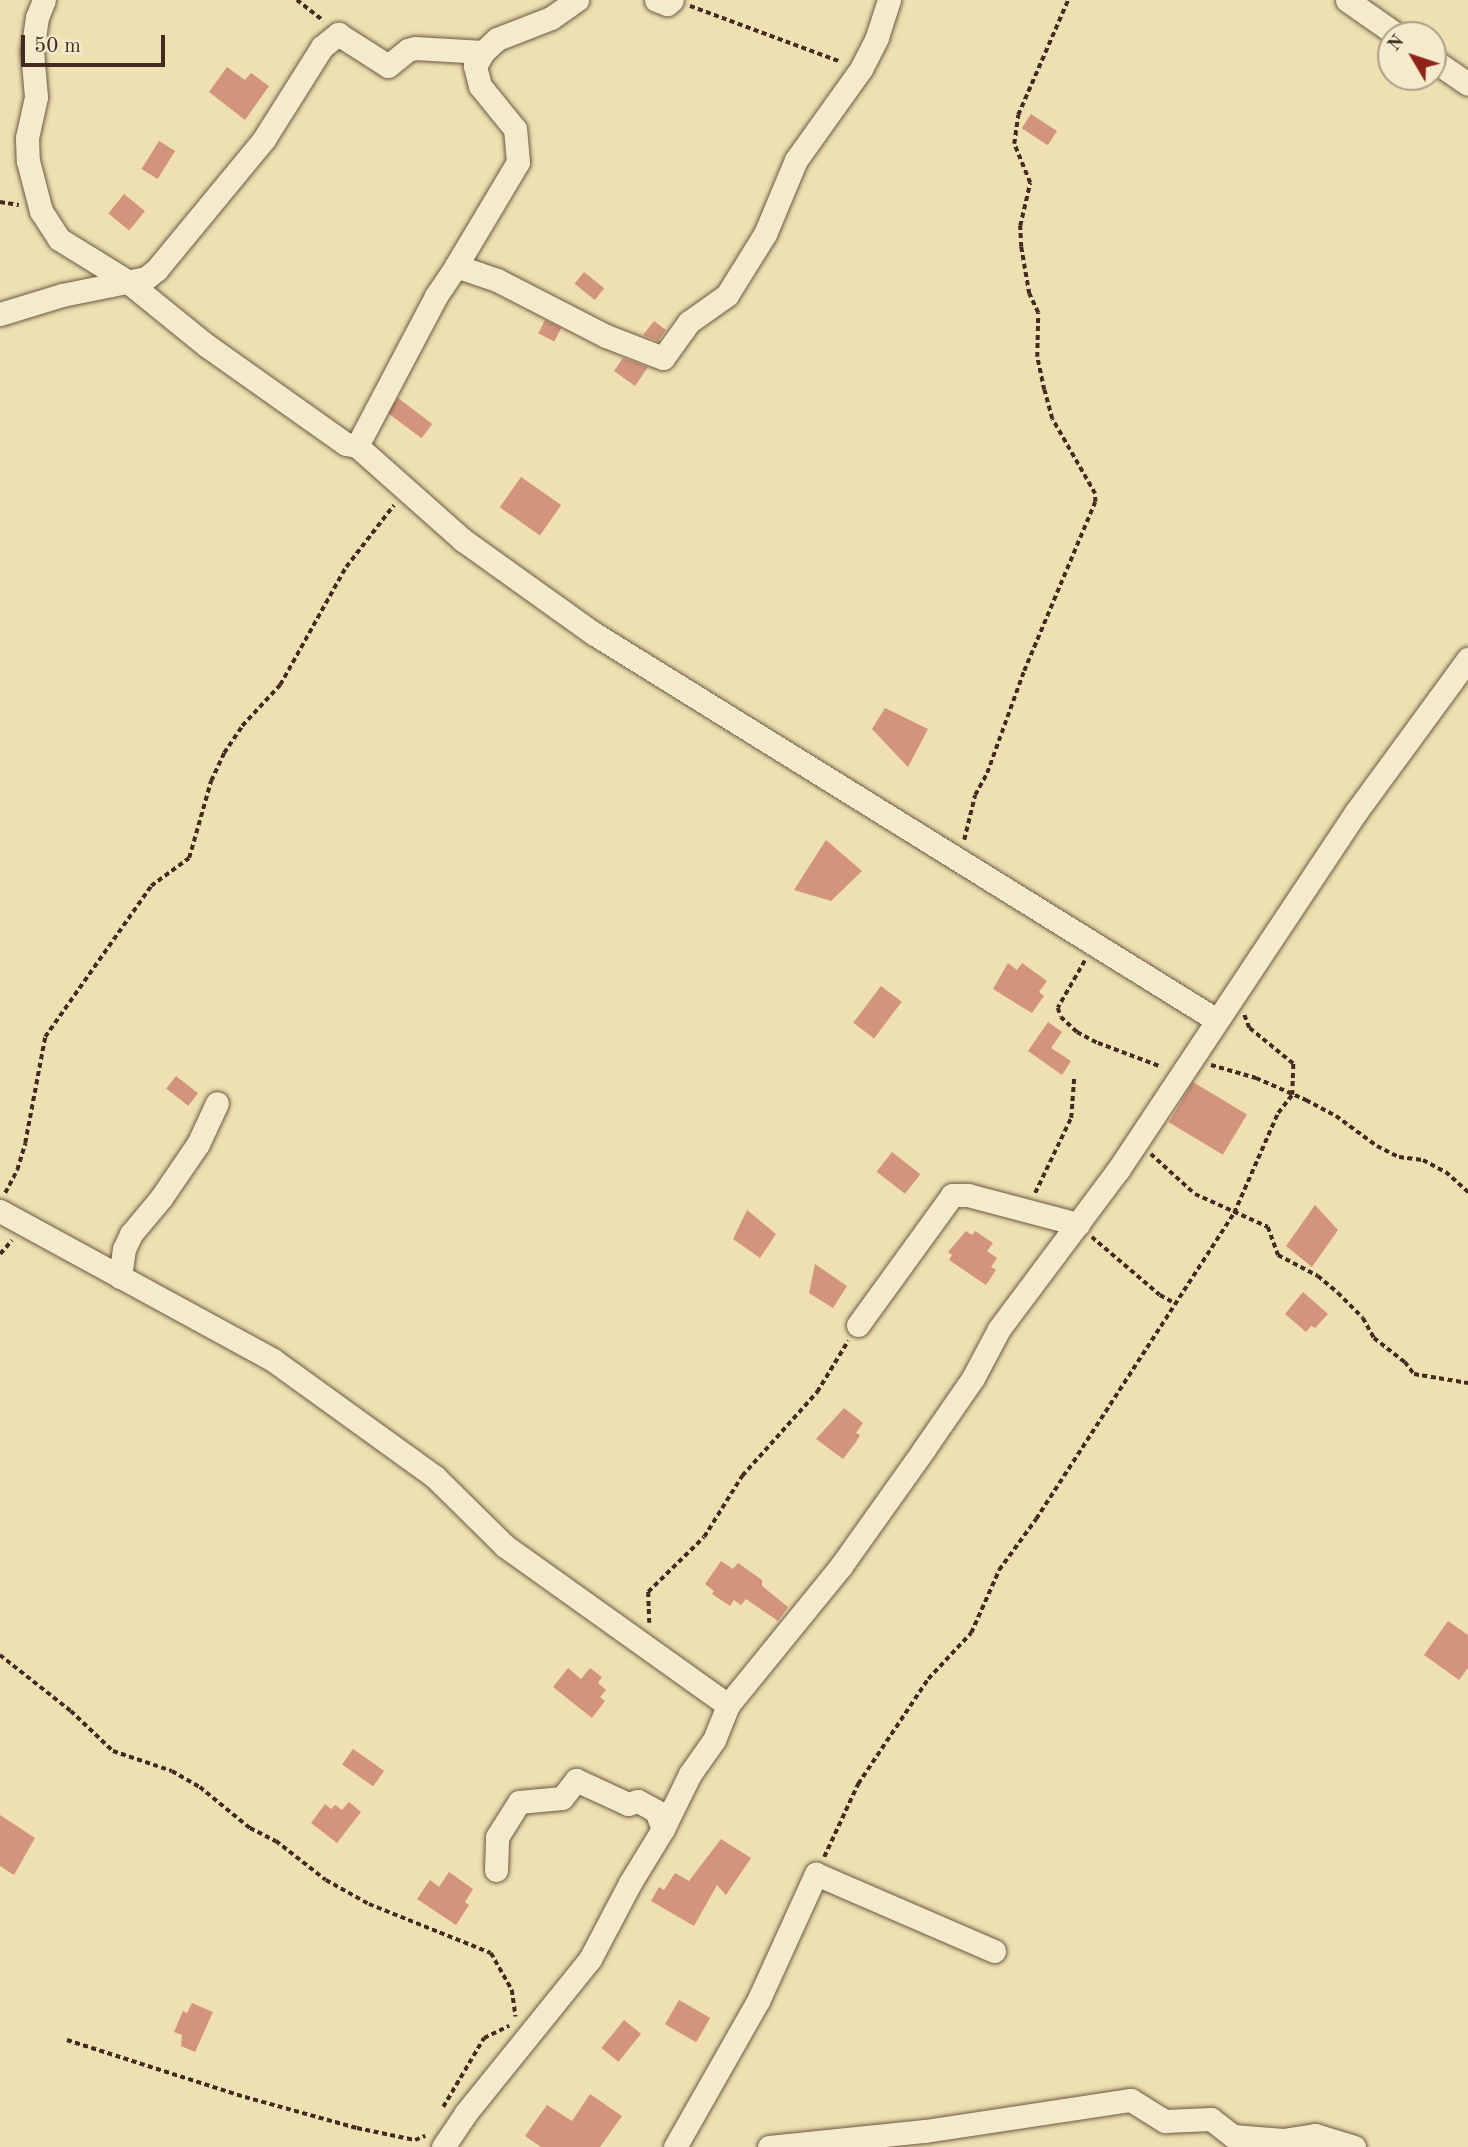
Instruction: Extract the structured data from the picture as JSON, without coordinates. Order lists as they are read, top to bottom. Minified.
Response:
{"scale_bar":"50 m","north":"top left"}
